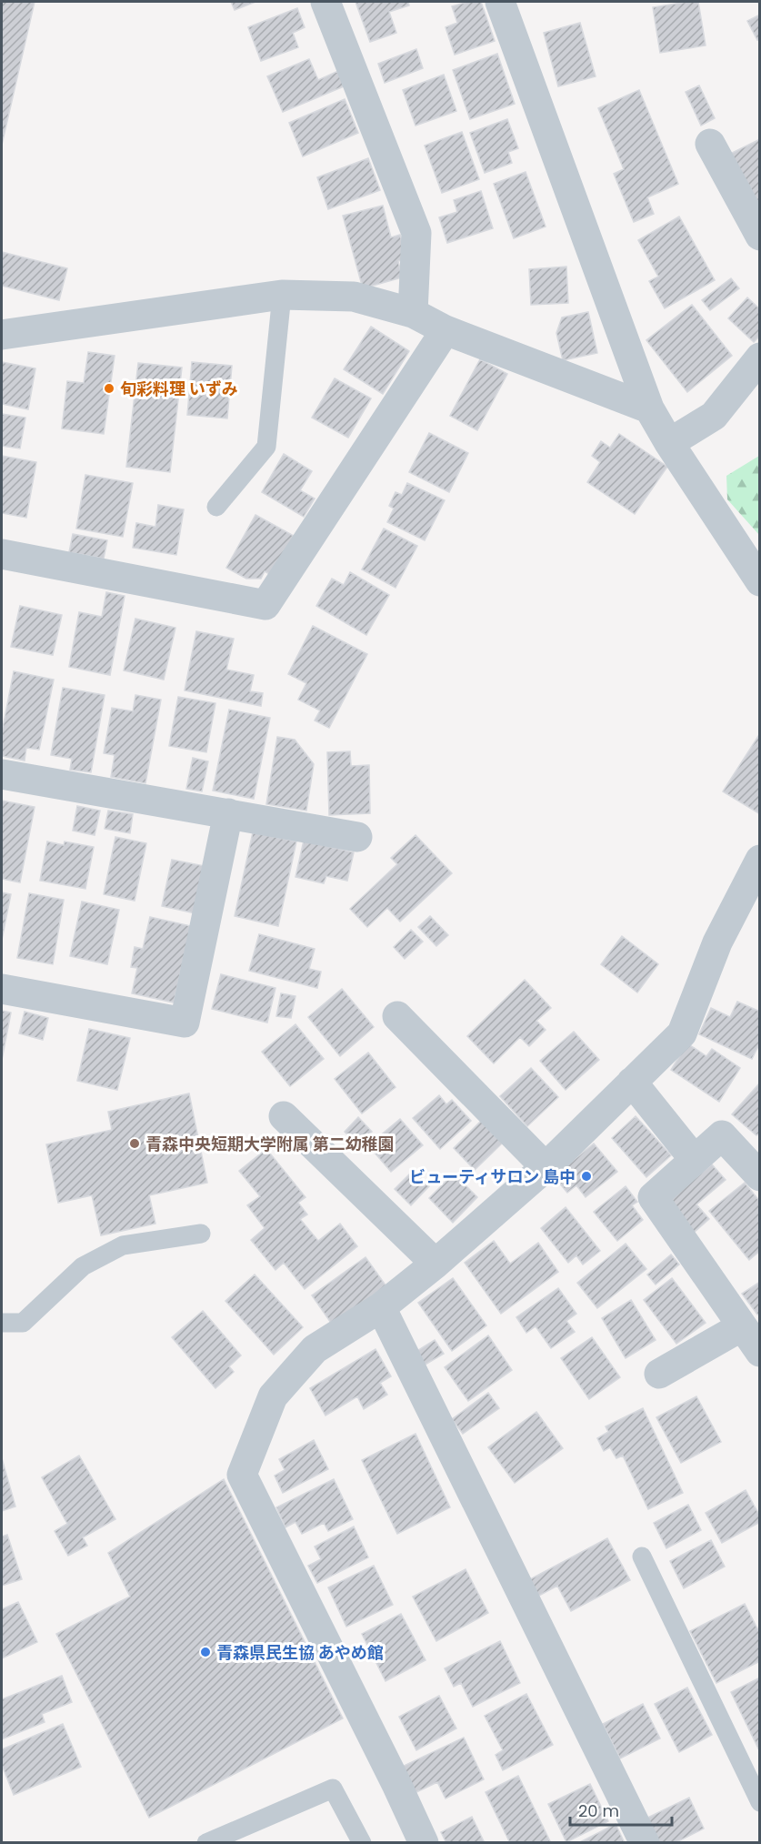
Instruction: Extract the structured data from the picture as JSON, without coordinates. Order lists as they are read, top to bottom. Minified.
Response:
{"places":["旬彩料理 いずみ","青森中央短期大学附属 第二幼稚園","ビューティサロン 島中","青森県民生協 あやめ館"],"scale_bar":"20 m"}
